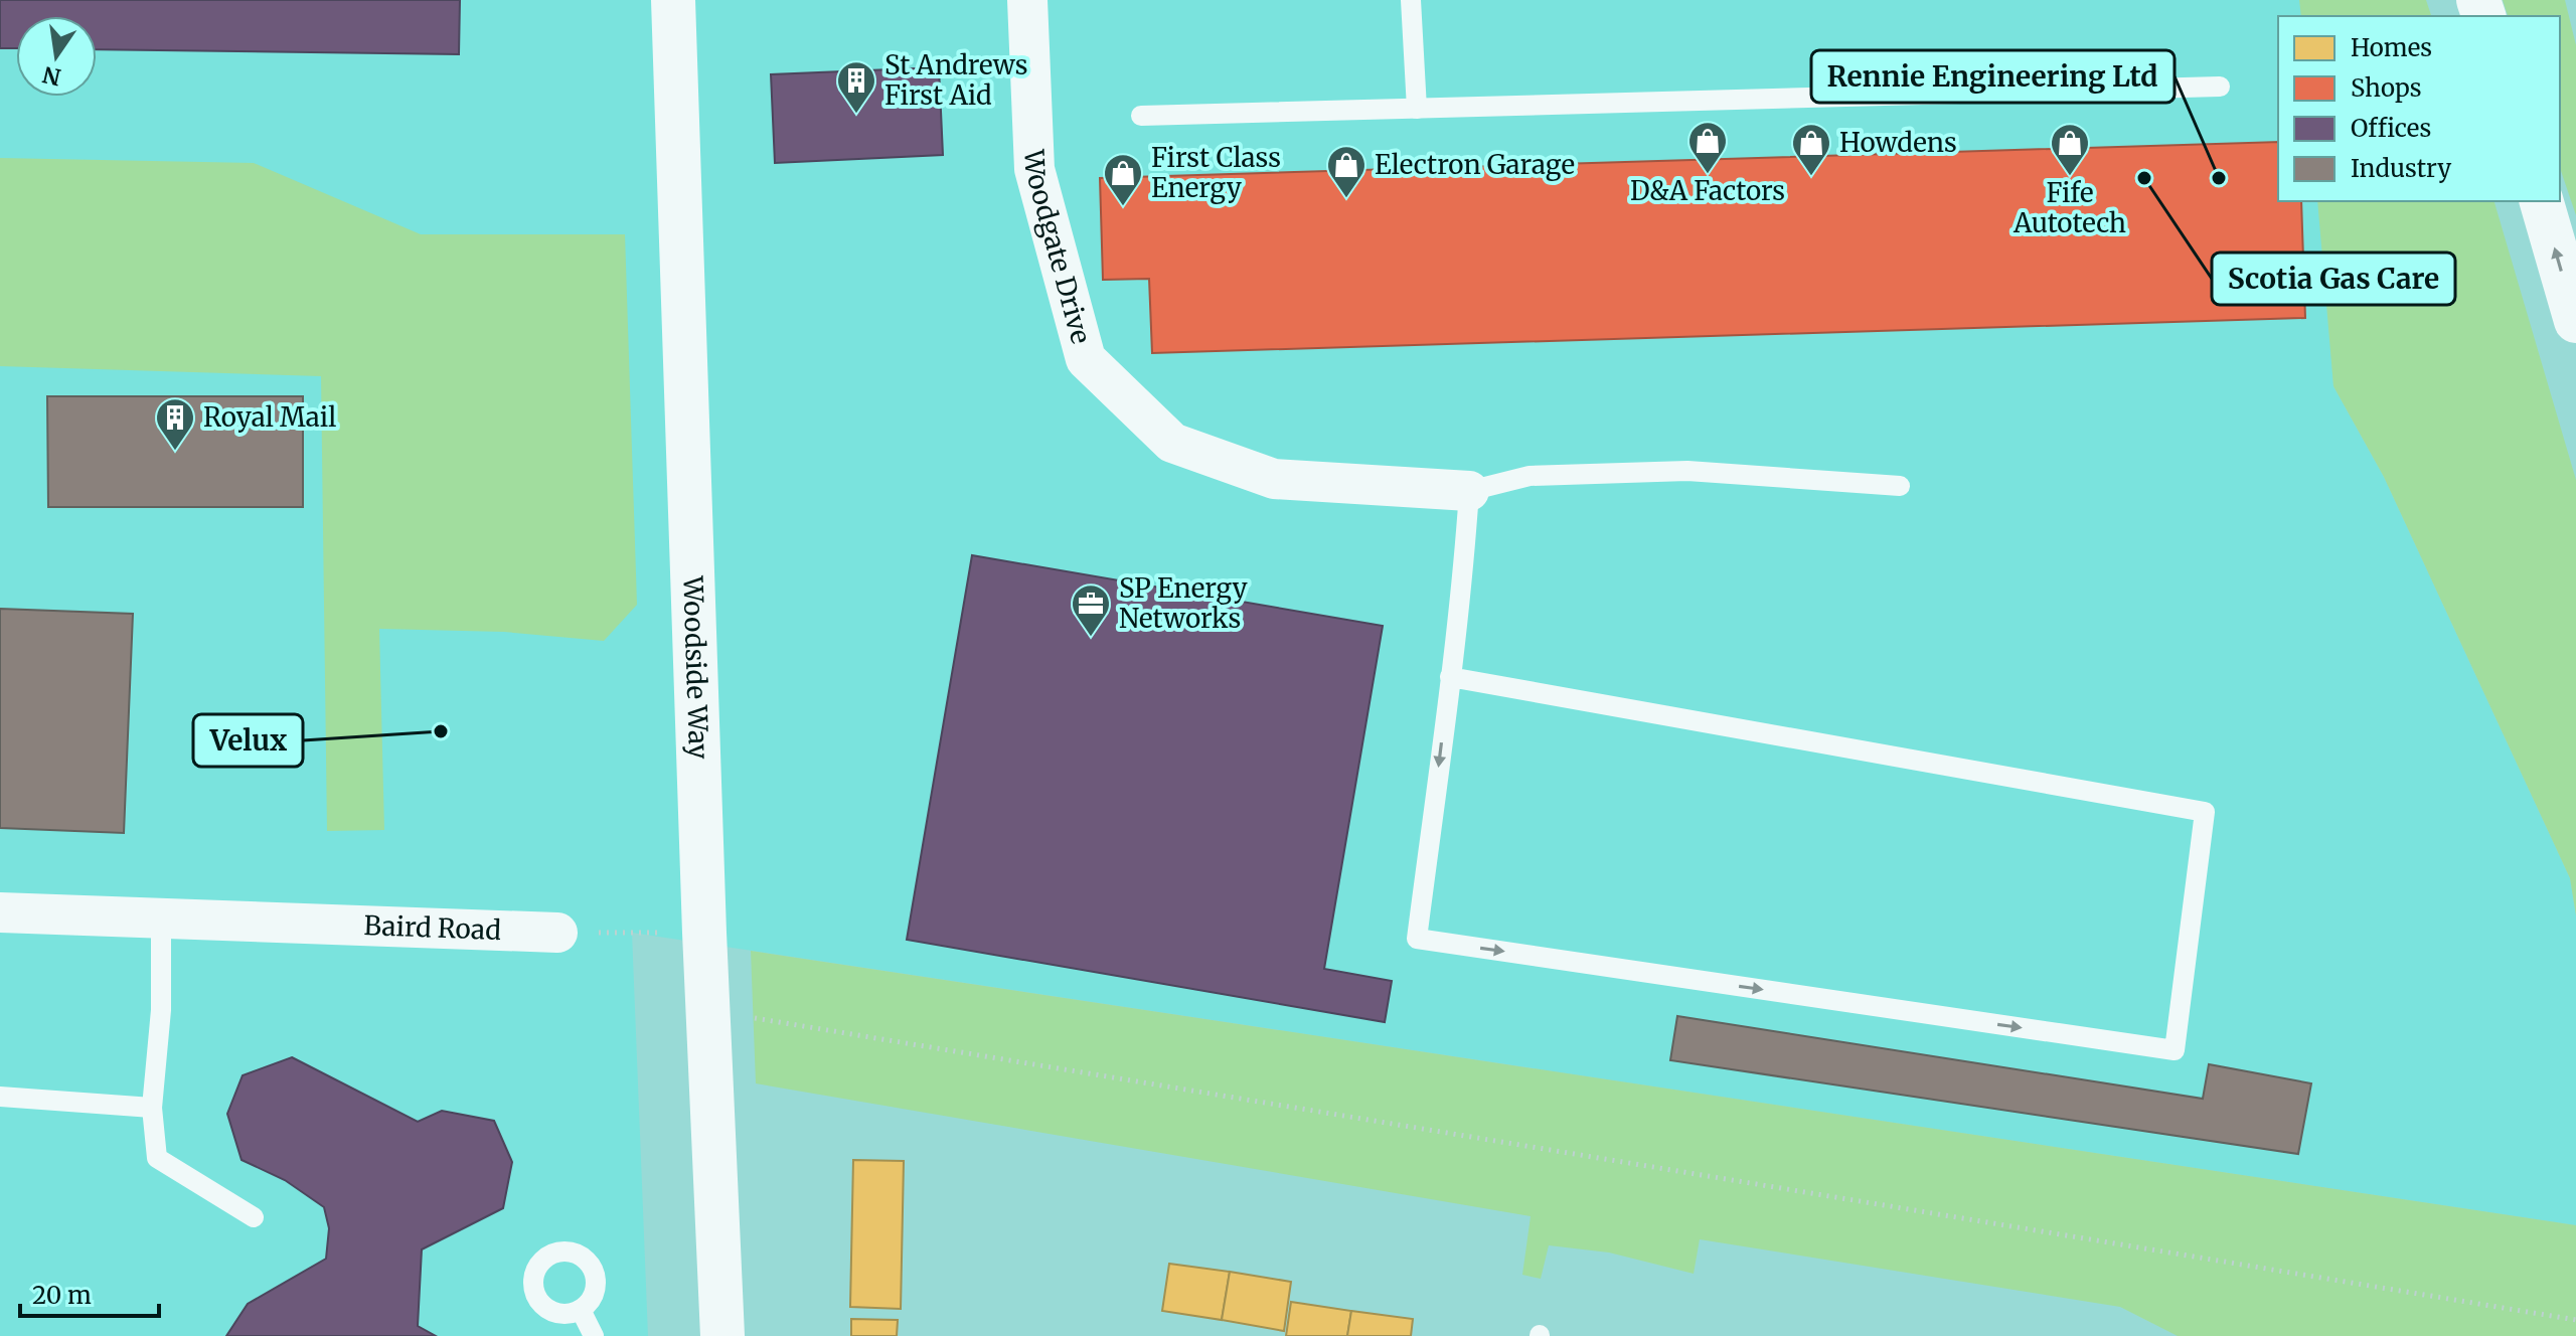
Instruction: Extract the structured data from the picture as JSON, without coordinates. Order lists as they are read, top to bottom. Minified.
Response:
{"streets":{"main road":["Woodside Way"],"street":["Woodgate Drive","Baird Road"]},"places":{"building":["St Andrews First Aid","Royal Mail"],"shop":["D&A Factors","Howdens","Fife Autotech","Electron Garage","First Class Energy"],"other":["Scotia Gas Care","Rennie Engineering Ltd","Velux"],"office":["SP Energy Networks"]},"legend":["Homes","Shops","Offices","Industry"],"scale_bar":"20 m","north":"bottom"}
